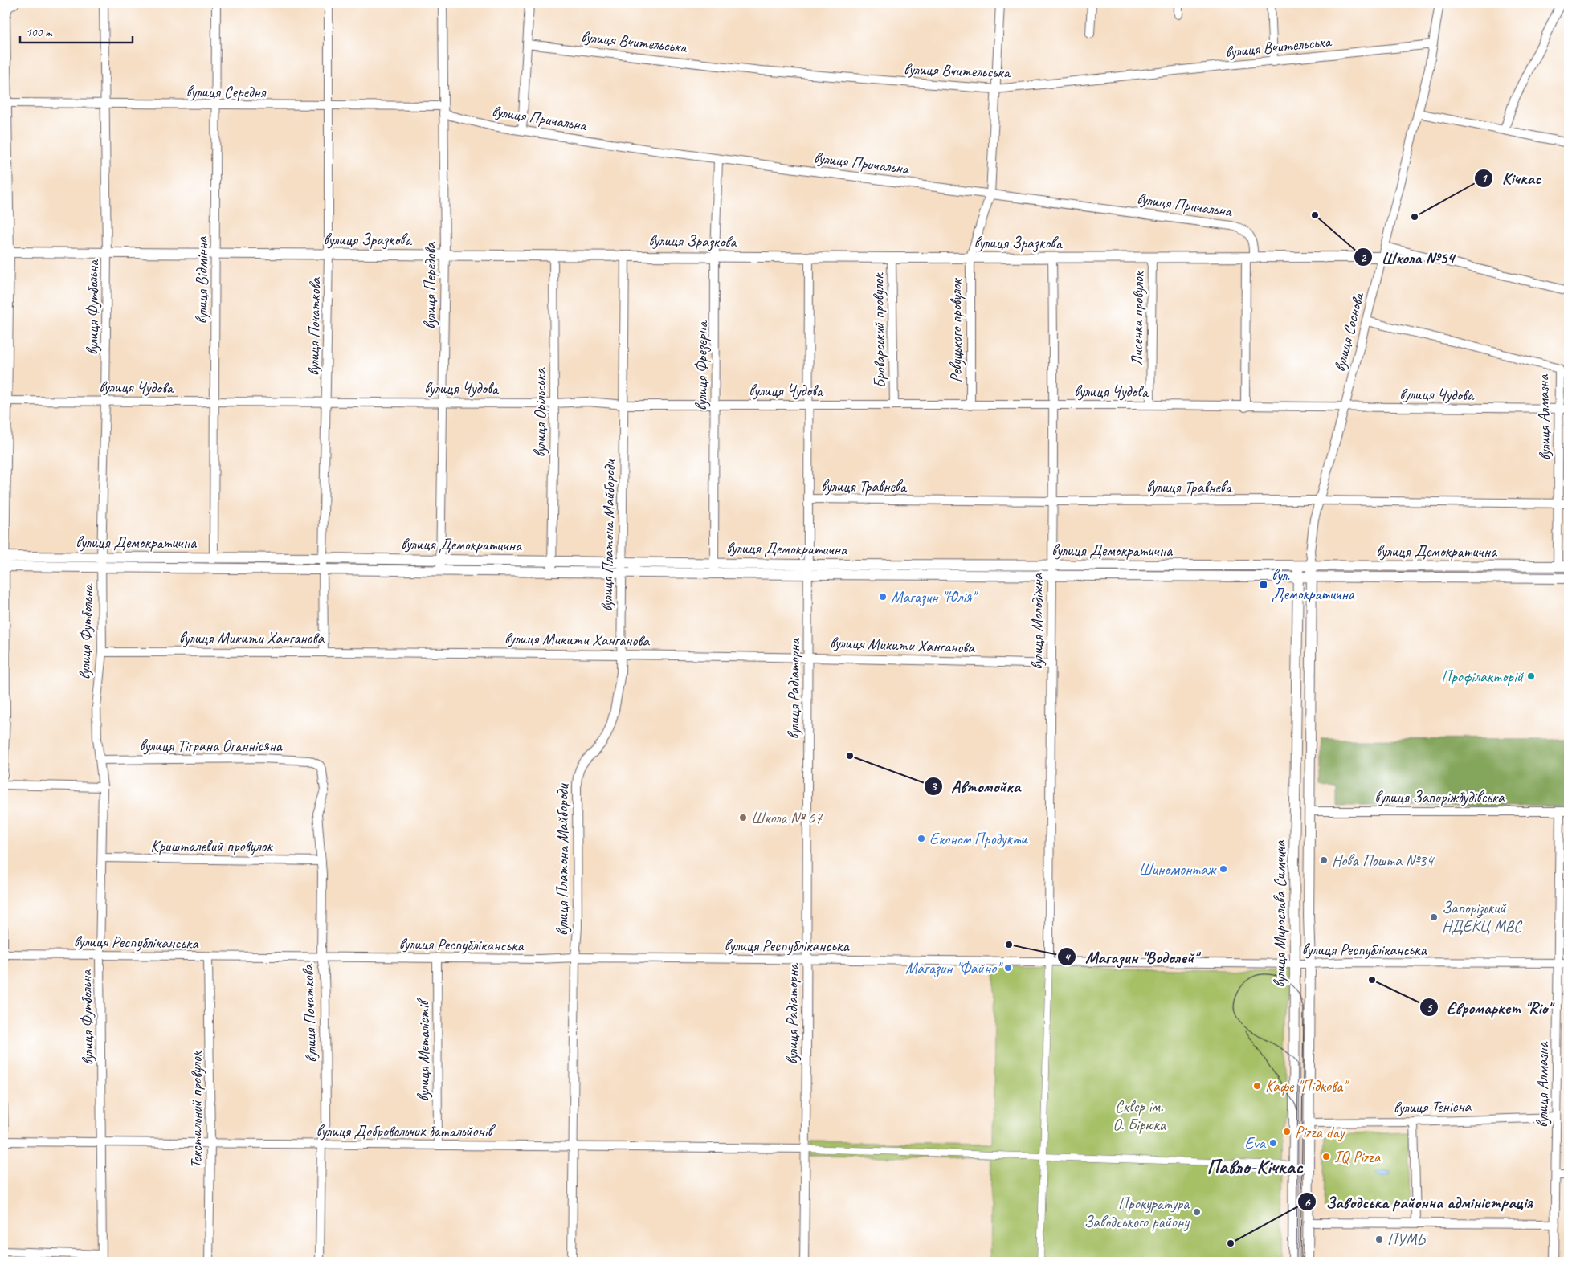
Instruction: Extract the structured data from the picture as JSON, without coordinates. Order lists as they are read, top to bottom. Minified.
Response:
{"streets":{"street":["вулиця Вчительська","вулиця Середня","вулиця Причальна","вулиця Зразкова","вулиця Відмінна","вулиця Передова","вулиця Футбольна","Лисенка провулок","вулиця Початкова","Броварський провулок","Ревуцького провулок","вулиця Соснова","вулиця Фрезерна","вулиця Чудова","вулиця Орільська","вулиця Алмазна","вулиця Травнева","вулиця Платона Майбороди","вулиця Демократична","вулиця Молодіжна","вулиця Микити Ханганова","вулиця Радіаторна","вулиця Тіграна Оганнісяна","вулиця Запоріжбудівська","Кришталевий провулок","вулиця Мирослава Симчича","вулиця Республіканська","вулиця Металістів","вулиця Тенісна","Текстильний провулок","вулиця Добровольчих батальйонів"]},"crossings":[["вулиця Вчительська","Ревуцького провулок"],["вулиця Вчительська","вулиця Соснова"],["вулиця Середня","вулиця Причальна"],["вулиця Середня","вулиця Відмінна"],["вулиця Середня","вулиця Передова"],["вулиця Середня","вулиця Футбольна"],["вулиця Середня","вулиця Початкова"],["вулиця Причальна","вулиця Зразкова"],["вулиця Причальна","вулиця Передова"],["вулиця Причальна","Ревуцького провулок"],["вулиця Причальна","вулиця Фрезерна"],["вулиця Причальна","вулиця Чудова"],["вулиця Зразкова","вулиця Відмінна"],["вулиця Зразкова","вулиця Передова"],["вулиця Зразкова","вулиця Футбольна"],["вулиця Зразкова","Лисенка провулок"],["вулиця Зразкова","вулиця Початкова"],["вулиця Зразкова","Броварський провулок"],["вулиця Зразкова","Ревуцького провулок"],["вулиця Зразкова","вулиця Соснова"],["вулиця Зразкова","вулиця Фрезерна"],["вулиця Зразкова","вулиця Орільська"],["вулиця Зразкова","вулиця Платона Майбороди"],["вулиця Зразкова","вулиця Молодіжна"],["вулиця Зразкова","вулиця Радіаторна"],["вулиця Відмінна","вулиця Чудова"],["вулиця Відмінна","вулиця Демократична"],["вулиця Передова","вулиця Чудова"],["вулиця Передова","вулиця Демократична"],["вулиця Футбольна","вулиця Чудова"],["вулиця Футбольна","вулиця Демократична"],["вулиця Футбольна","вулиця Микити Ханганова"],["вулиця Футбольна","вулиця Тіграна Оганнісяна"],["вулиця Футбольна","Кришталевий провулок"],["вулиця Футбольна","вулиця Республіканська"],["вулиця Футбольна","вулиця Добровольчих батальйонів"],["Лисенка провулок","вулиця Чудова"],["вулиця Початкова","вулиця Чудова"],["вулиця Початкова","вулиця Демократична"],["вулиця Початкова","вулиця Микити Ханганова"],["вулиця Початкова","вулиця Тіграна Оганнісяна"],["вулиця Початкова","Кришталевий провулок"],["вулиця Початкова","вулиця Республіканська"],["вулиця Початкова","вулиця Добровольчих батальйонів"],["Броварський провулок","вулиця Чудова"],["Ревуцького провулок","вулиця Чудова"],["вулиця Соснова","вулиця Чудова"],["вулиця Соснова","вулиця Алмазна"],["вулиця Соснова","вулиця Травнева"],["вулиця Фрезерна","вулиця Чудова"],["вулиця Фрезерна","вулиця Демократична"],["вулиця Чудова","вулиця Орільська"],["вулиця Чудова","вулиця Алмазна"],["вулиця Чудова","вулиця Платона Майбороди"],["вулиця Чудова","вулиця Молодіжна"],["вулиця Чудова","вулиця Радіаторна"],["вулиця Орільська","вулиця Демократична"],["вулиця Алмазна","вулиця Травнева"],["вулиця Алмазна","вулиця Демократична"],["вулиця Алмазна","вулиця Запоріжбудівська"],["вулиця Алмазна","вулиця Республіканська"],["вулиця Алмазна","вулиця Тенісна"],["вулиця Травнева","вулиця Молодіжна"],["вулиця Травнева","вулиця Радіаторна"],["вулиця Платона Майбороди","вулиця Демократична"],["вулиця Платона Майбороди","вулиця Микити Ханганова"],["вулиця Платона Майбороди","вулиця Республіканська"],["вулиця Платона Майбороди","вулиця Добровольчих батальйонів"],["вулиця Демократична","вулиця Молодіжна"],["вулиця Демократична","вулиця Радіаторна"],["вулиця Демократична","вулиця Мирослава Симчича"],["вулиця Молодіжна","вулиця Микити Ханганова"],["вулиця Молодіжна","вулиця Республіканська"],["вулиця Микити Ханганова","вулиця Радіаторна"],["вулиця Радіаторна","вулиця Республіканська"],["вулиця Радіаторна","вулиця Добровольчих батальйонів"],["вулиця Запоріжбудівська","вулиця Мирослава Симчича"],["вулиця Мирослава Симчича","вулиця Республіканська"],["вулиця Мирослава Симчича","вулиця Тенісна"],["вулиця Республіканська","вулиця Металістів"],["вулиця Республіканська","Текстильний провулок"],["вулиця Металістів","вулиця Добровольчих батальйонів"],["Текстильний провулок","вулиця Добровольчих батальйонів"]],"districts":["Павло-Кічкас"],"parks":["Сквер ім. О. Бірюка"],"places":{"other":["Школа №54","Кічкас","Магазин \"Юлія\"","Профілакторій","Автомойка","Школа № 67","Економ Продукти","Нова Пошта №34","Шиномонтаж","Запорізький НДЕКЦ МВС","Магазин \"Водолей\"","Магазин \"Файно\"","Євромаркет \"Rio\"","Кафе \"Підкова\"","Pizza day","Eva","IQ Pіzza","Прокуратура Заводського району","ПУМБ","Заводська районна адміністрація"],"transit":["вул. Демократична"]},"scale_bar":"100 m"}
